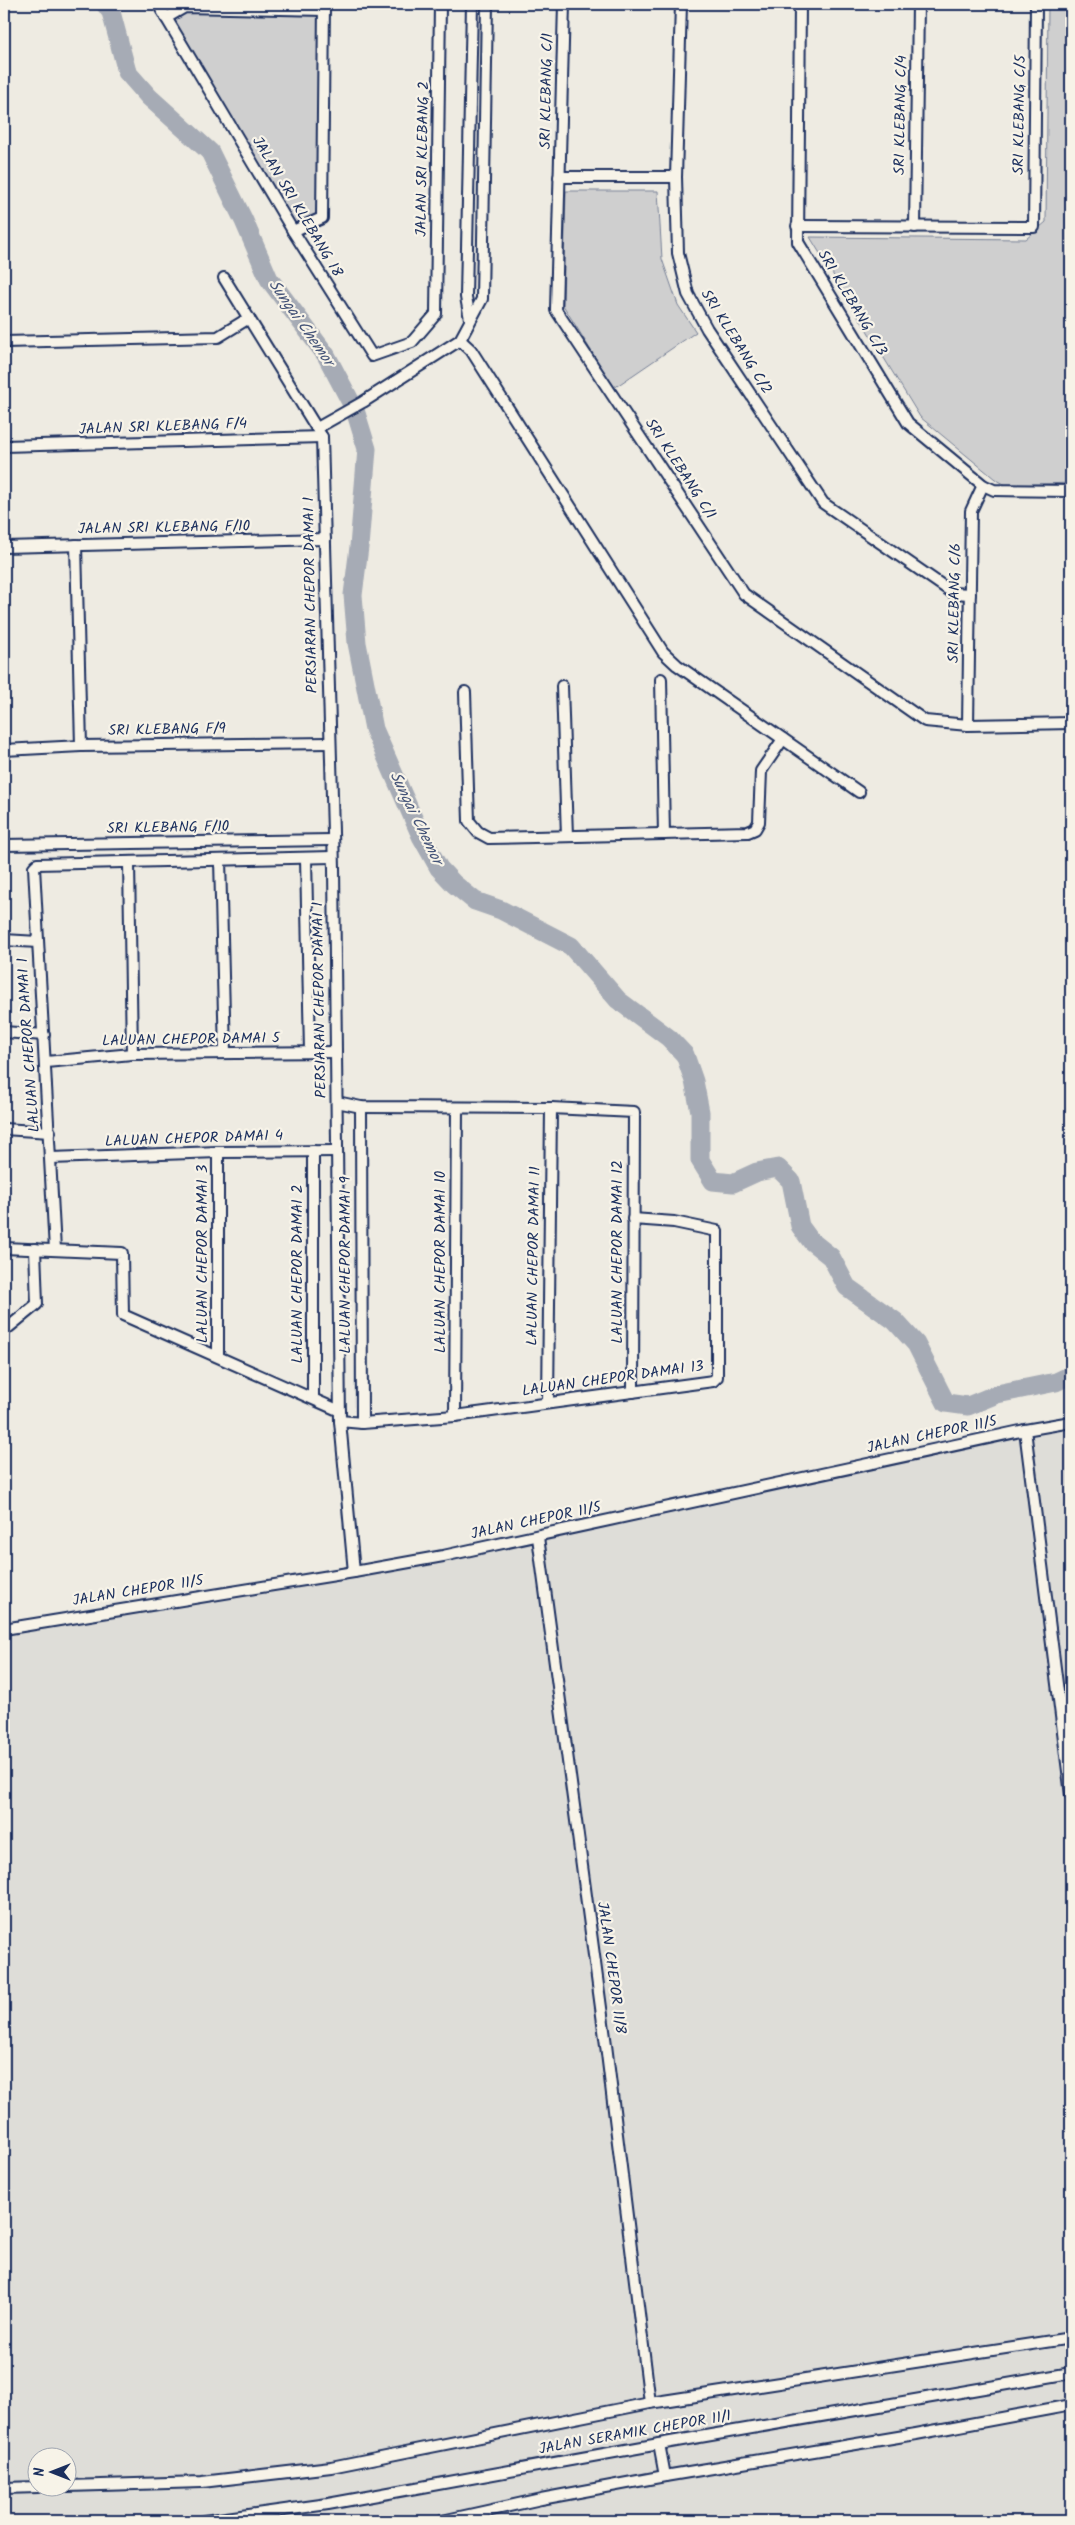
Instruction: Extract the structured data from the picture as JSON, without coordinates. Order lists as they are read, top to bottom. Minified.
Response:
{"streets":{"street":["SRI KLEBANG C/1","SRI KLEBANG C/4","SRI KLEBANG C/5","JALAN SRI KLEBANG 2","JALAN SRI KLEBANG 18","SRI KLEBANG C/3","SRI KLEBANG C/2","JALAN SRI KLEBANG F/4","JALAN SRI KLEBANG F/10","PERSIARAN CHEPOR DAMAI 1","SRI KLEBANG C/6","SRI KLEBANG F/9","SRI KLEBANG F/10","LALUAN CHEPOR DAMAI 5","LALUAN CHEPOR DAMAI 1","LALUAN CHEPOR DAMAI 4","LALUAN CHEPOR DAMAI 12","LALUAN CHEPOR DAMAI 3","LALUAN CHEPOR DAMAI 11","LALUAN CHEPOR DAMAI 10","LALUAN CHEPOR DAMAI 9","LALUAN CHEPOR DAMAI 2","LALUAN CHEPOR DAMAI 13","JALAN CHEPOR 11/5","JALAN CHEPOR 11/8","JALAN SERAMIK CHEPOR 11/1"]},"crossings":[["SRI KLEBANG C/1","SRI KLEBANG C/6"],["SRI KLEBANG C/4","SRI KLEBANG C/5"],["JALAN SRI KLEBANG 2","JALAN SRI KLEBANG 18"],["SRI KLEBANG C/3","SRI KLEBANG C/6"],["SRI KLEBANG C/2","SRI KLEBANG C/6"],["JALAN SRI KLEBANG F/4","PERSIARAN CHEPOR DAMAI 1"],["JALAN SRI KLEBANG F/10","PERSIARAN CHEPOR DAMAI 1"],["PERSIARAN CHEPOR DAMAI 1","SRI KLEBANG F/9"],["PERSIARAN CHEPOR DAMAI 1","SRI KLEBANG F/10"],["PERSIARAN CHEPOR DAMAI 1","LALUAN CHEPOR DAMAI 5"],["PERSIARAN CHEPOR DAMAI 1","LALUAN CHEPOR DAMAI 1"],["PERSIARAN CHEPOR DAMAI 1","LALUAN CHEPOR DAMAI 4"],["PERSIARAN CHEPOR DAMAI 1","LALUAN CHEPOR DAMAI 13"],["PERSIARAN CHEPOR DAMAI 1","JALAN CHEPOR 11/5"],["LALUAN CHEPOR DAMAI 5","LALUAN CHEPOR DAMAI 1"],["LALUAN CHEPOR DAMAI 1","LALUAN CHEPOR DAMAI 4"],["LALUAN CHEPOR DAMAI 4","LALUAN CHEPOR DAMAI 3"],["LALUAN CHEPOR DAMAI 4","LALUAN CHEPOR DAMAI 2"],["LALUAN CHEPOR DAMAI 12","LALUAN CHEPOR DAMAI 11"],["LALUAN CHEPOR DAMAI 12","LALUAN CHEPOR DAMAI 13"],["LALUAN CHEPOR DAMAI 11","LALUAN CHEPOR DAMAI 13"],["LALUAN CHEPOR DAMAI 10","LALUAN CHEPOR DAMAI 13"],["LALUAN CHEPOR DAMAI 9","LALUAN CHEPOR DAMAI 13"],["JALAN CHEPOR 11/5","JALAN CHEPOR 11/8"]],"water":["Sungai Chemor"],"north":"left"}
